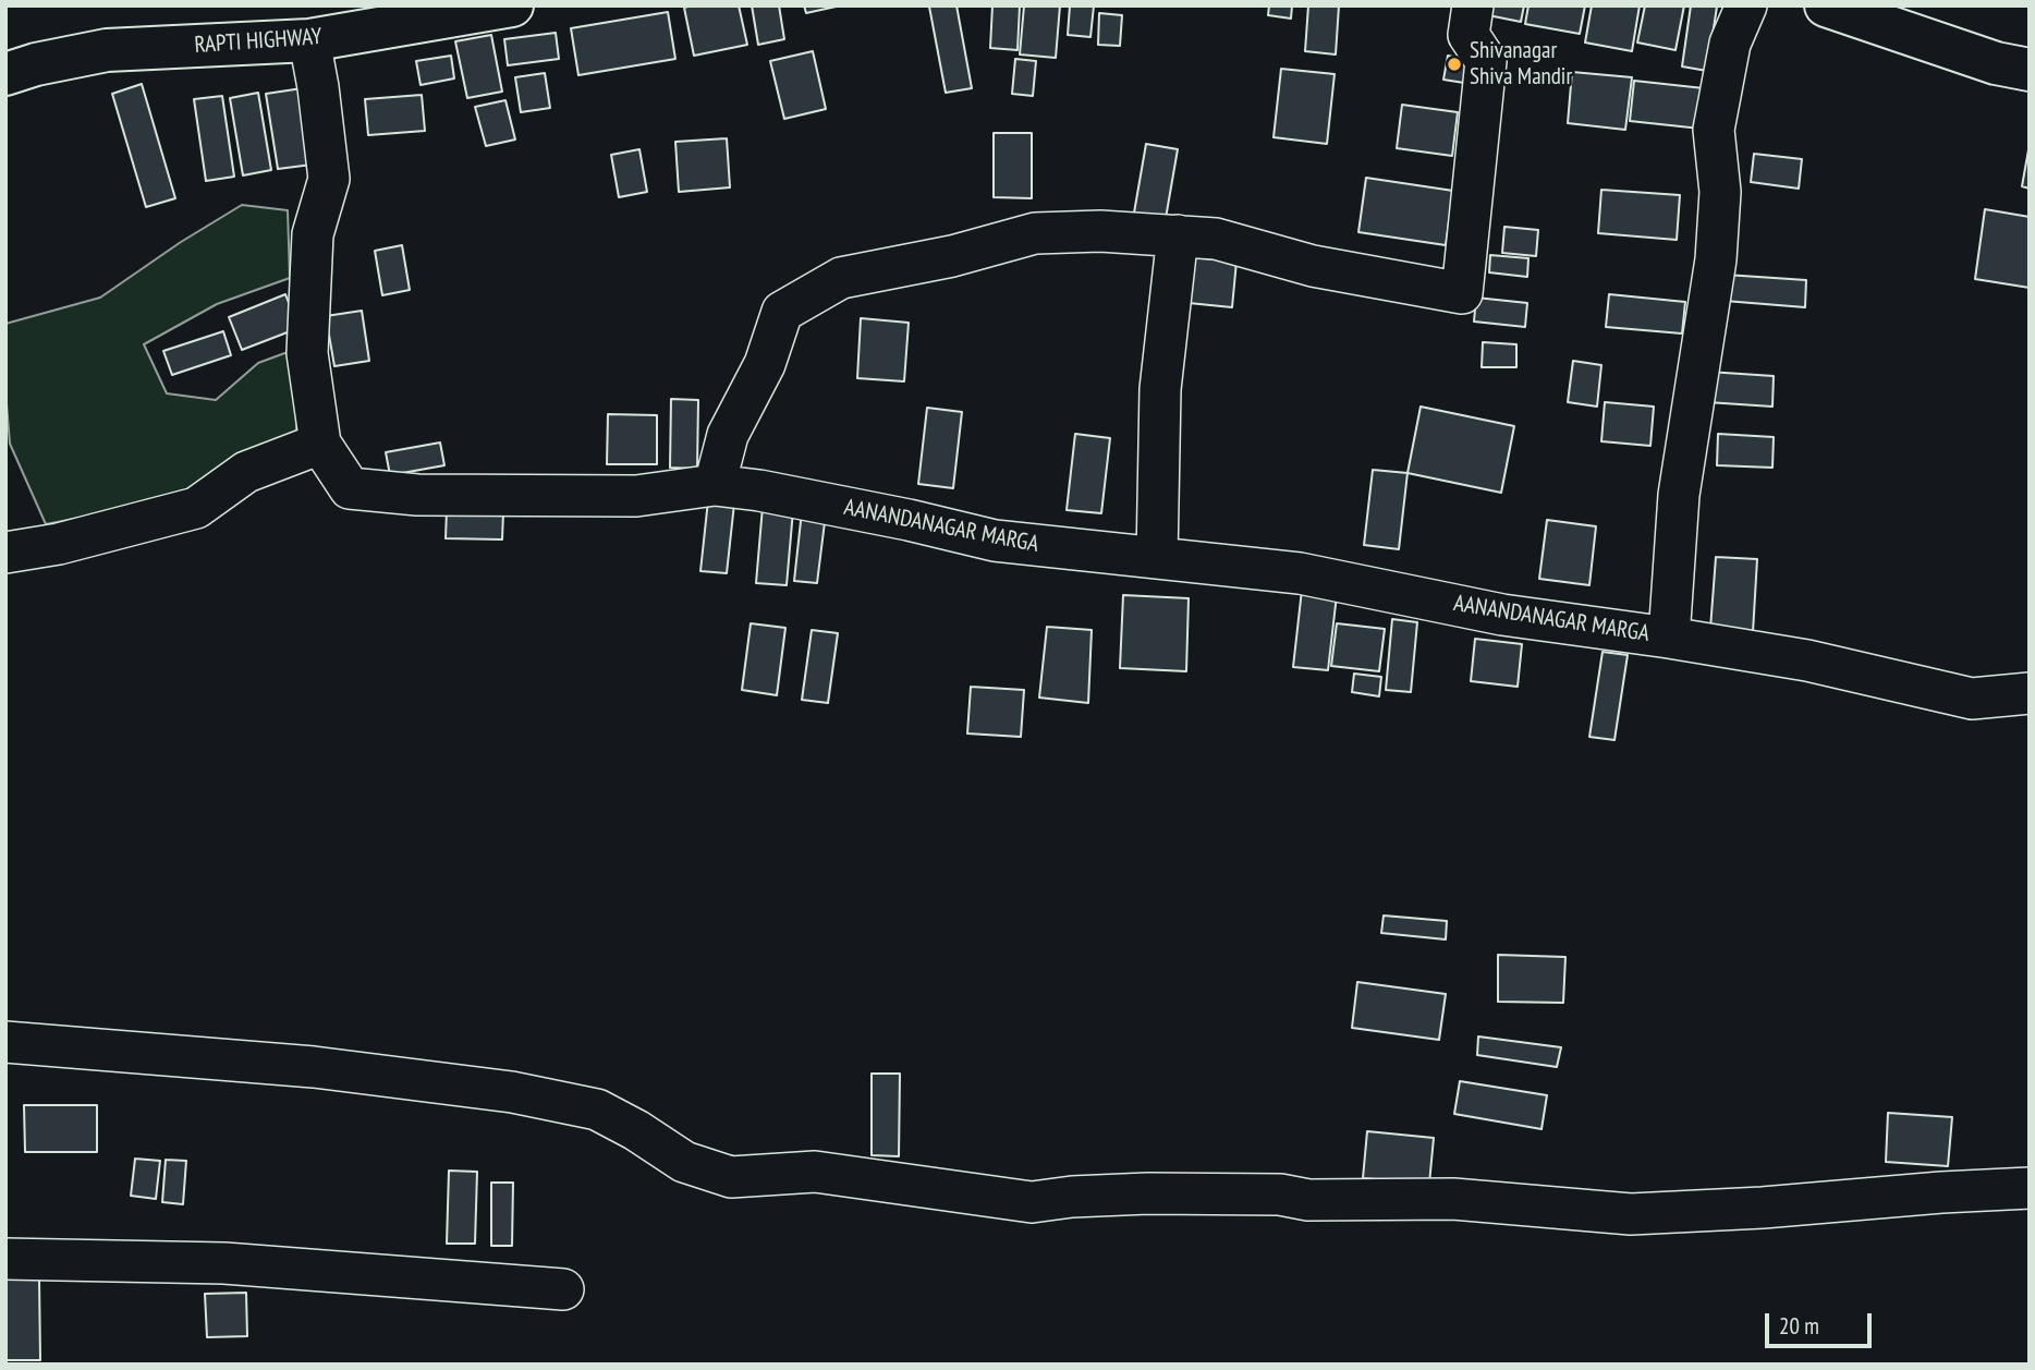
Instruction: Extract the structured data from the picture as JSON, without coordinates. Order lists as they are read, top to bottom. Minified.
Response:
{"streets":{"main road":["RAPTI HIGHWAY"],"street":["AANANDANAGAR MARGA"]},"crossings":[["RAPTI HIGHWAY","AANANDANAGAR MARGA"]],"places":["Shivanagar Shiva Mandir"],"scale_bar":"20 m"}
